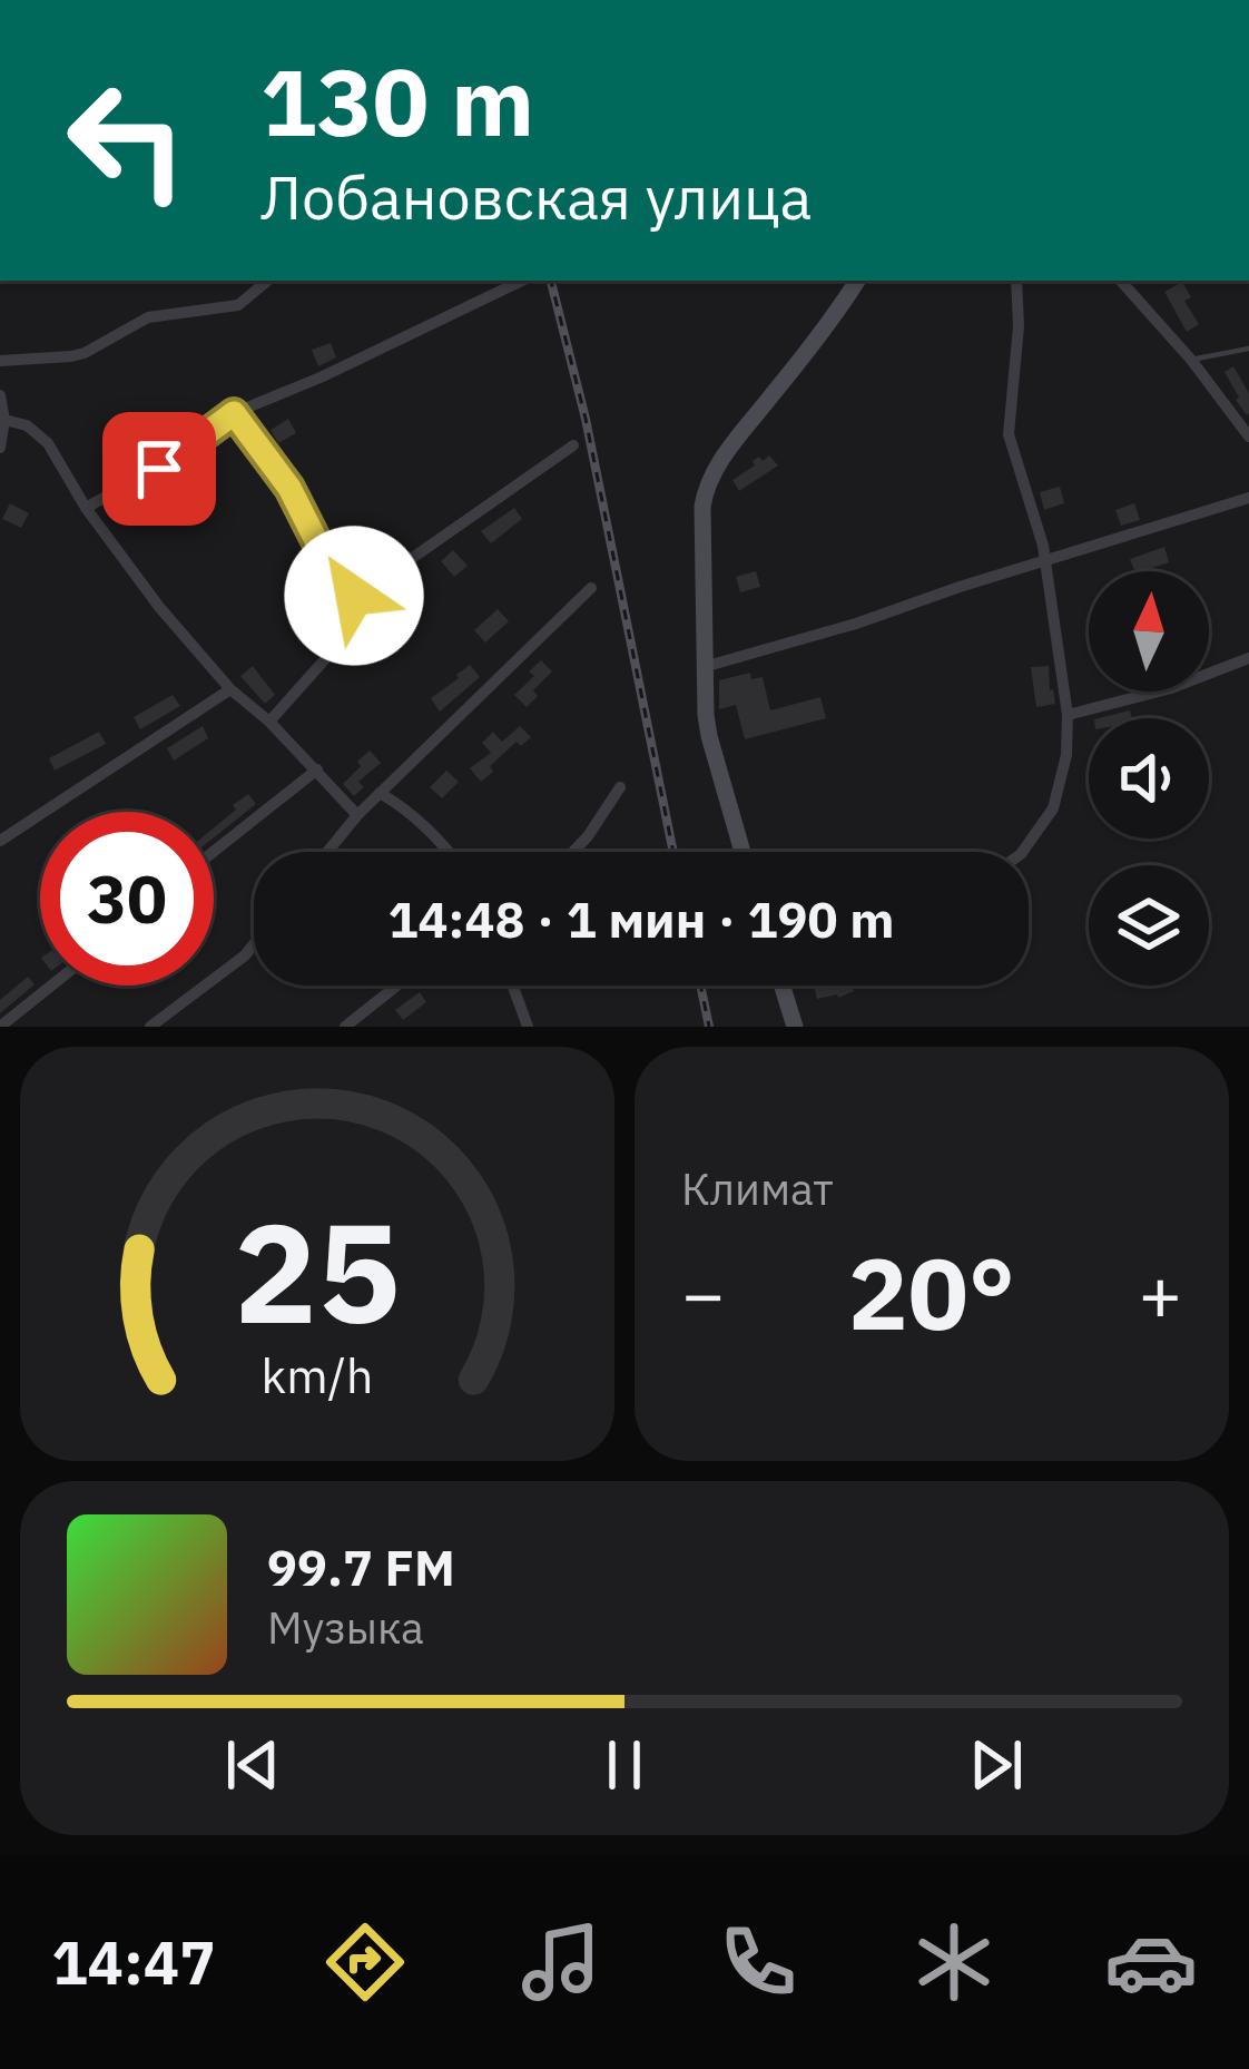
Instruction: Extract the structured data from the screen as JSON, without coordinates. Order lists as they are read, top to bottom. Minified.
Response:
{"north":"top","page":{"turn":["130 m","Лобановская улица"],"limit":"30","trip":"14:48 · 1 мин · 190 m","tile":"Климат","heat":["−","20°","+"],"song":["99.7 FM","Музыка"],"tabs":"14:47","gauge":["25","km/h"]}}
